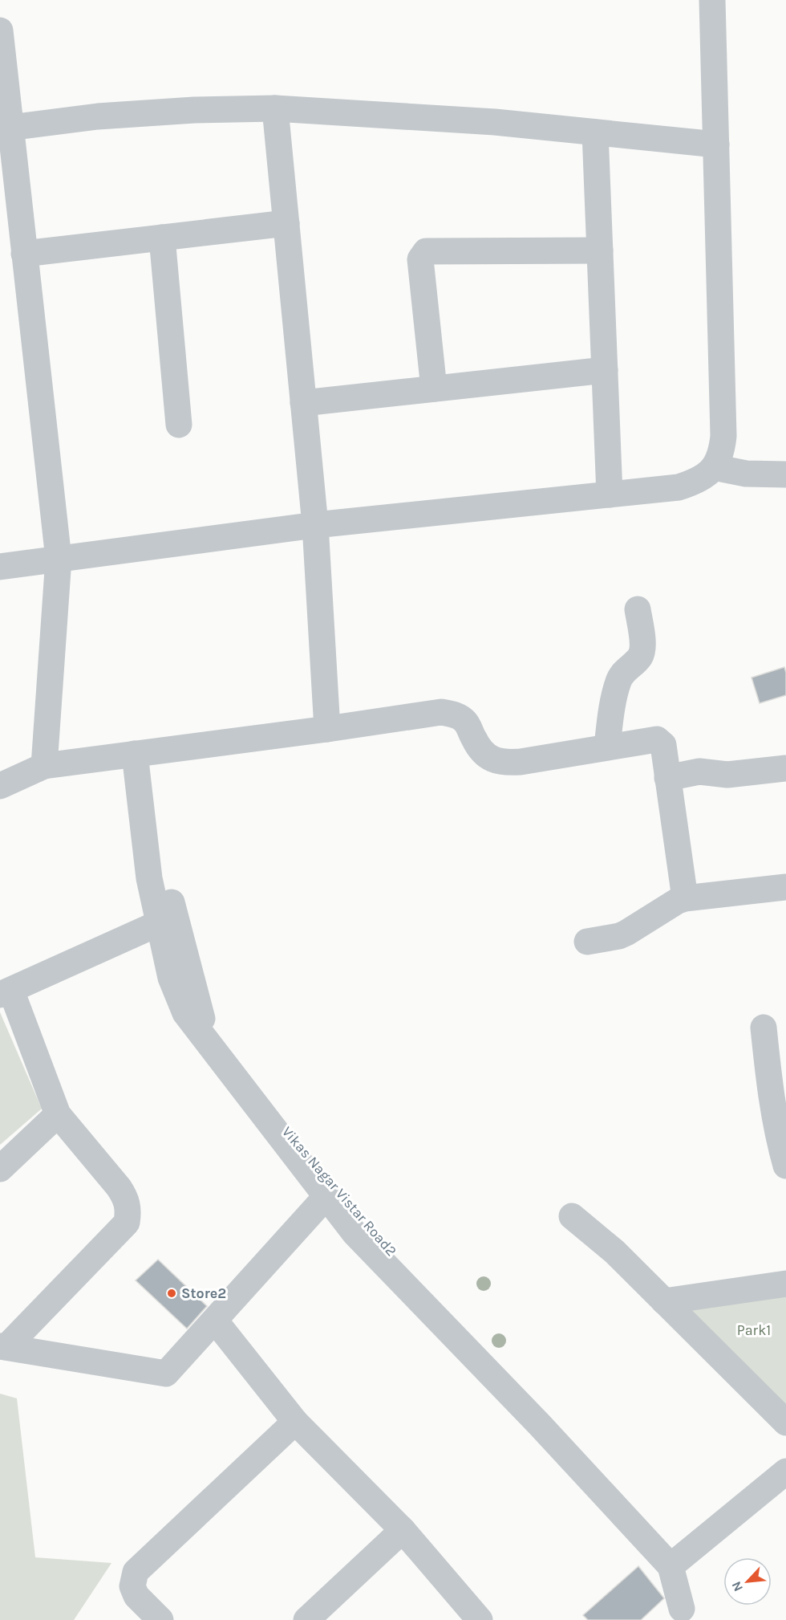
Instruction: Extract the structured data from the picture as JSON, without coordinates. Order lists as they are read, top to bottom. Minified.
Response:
{"streets":{"street":["Vikas Nagar Vistar Road2"]},"parks":["Park1"],"places":["Store2"],"north":"bottom left"}
